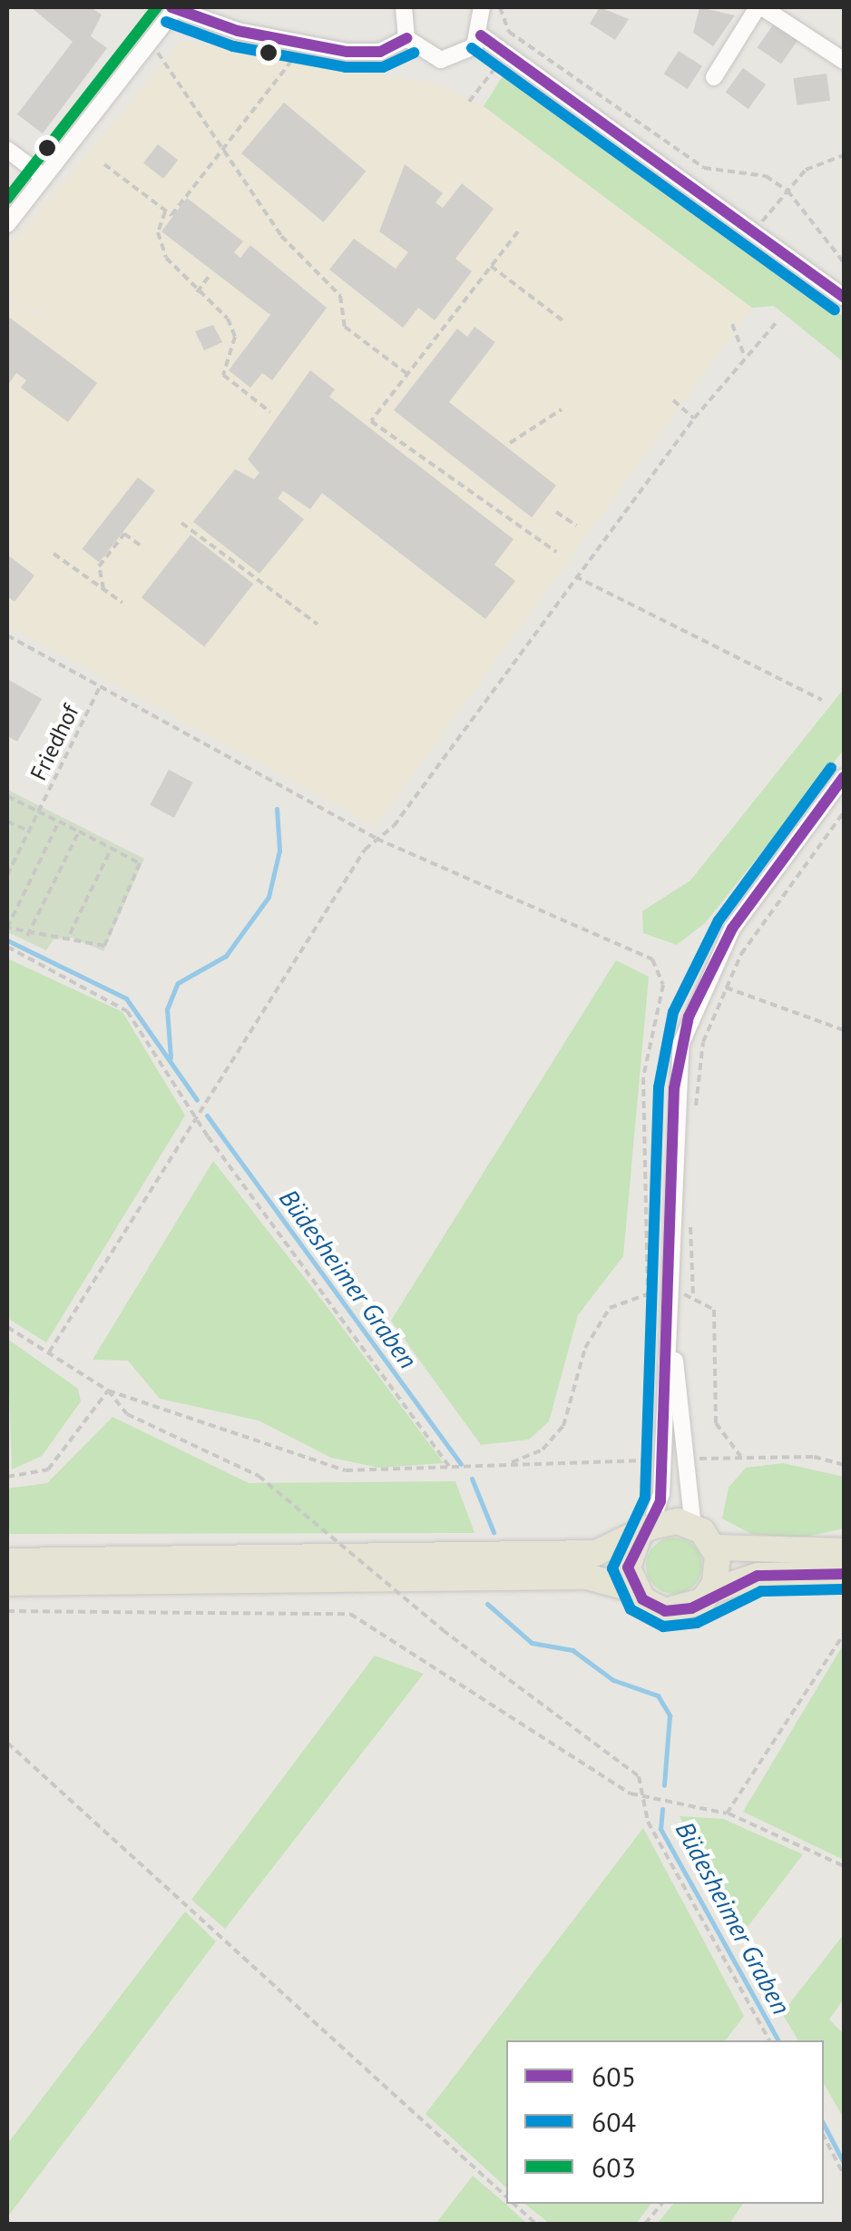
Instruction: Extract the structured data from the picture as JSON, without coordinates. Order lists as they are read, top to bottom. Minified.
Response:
{"streets":{"path":["Friedhof"]},"water":["Büdesheimer Graben"],"lines":["transit line 605","transit line 603","transit line 604"],"legend":["605","604","603"]}
